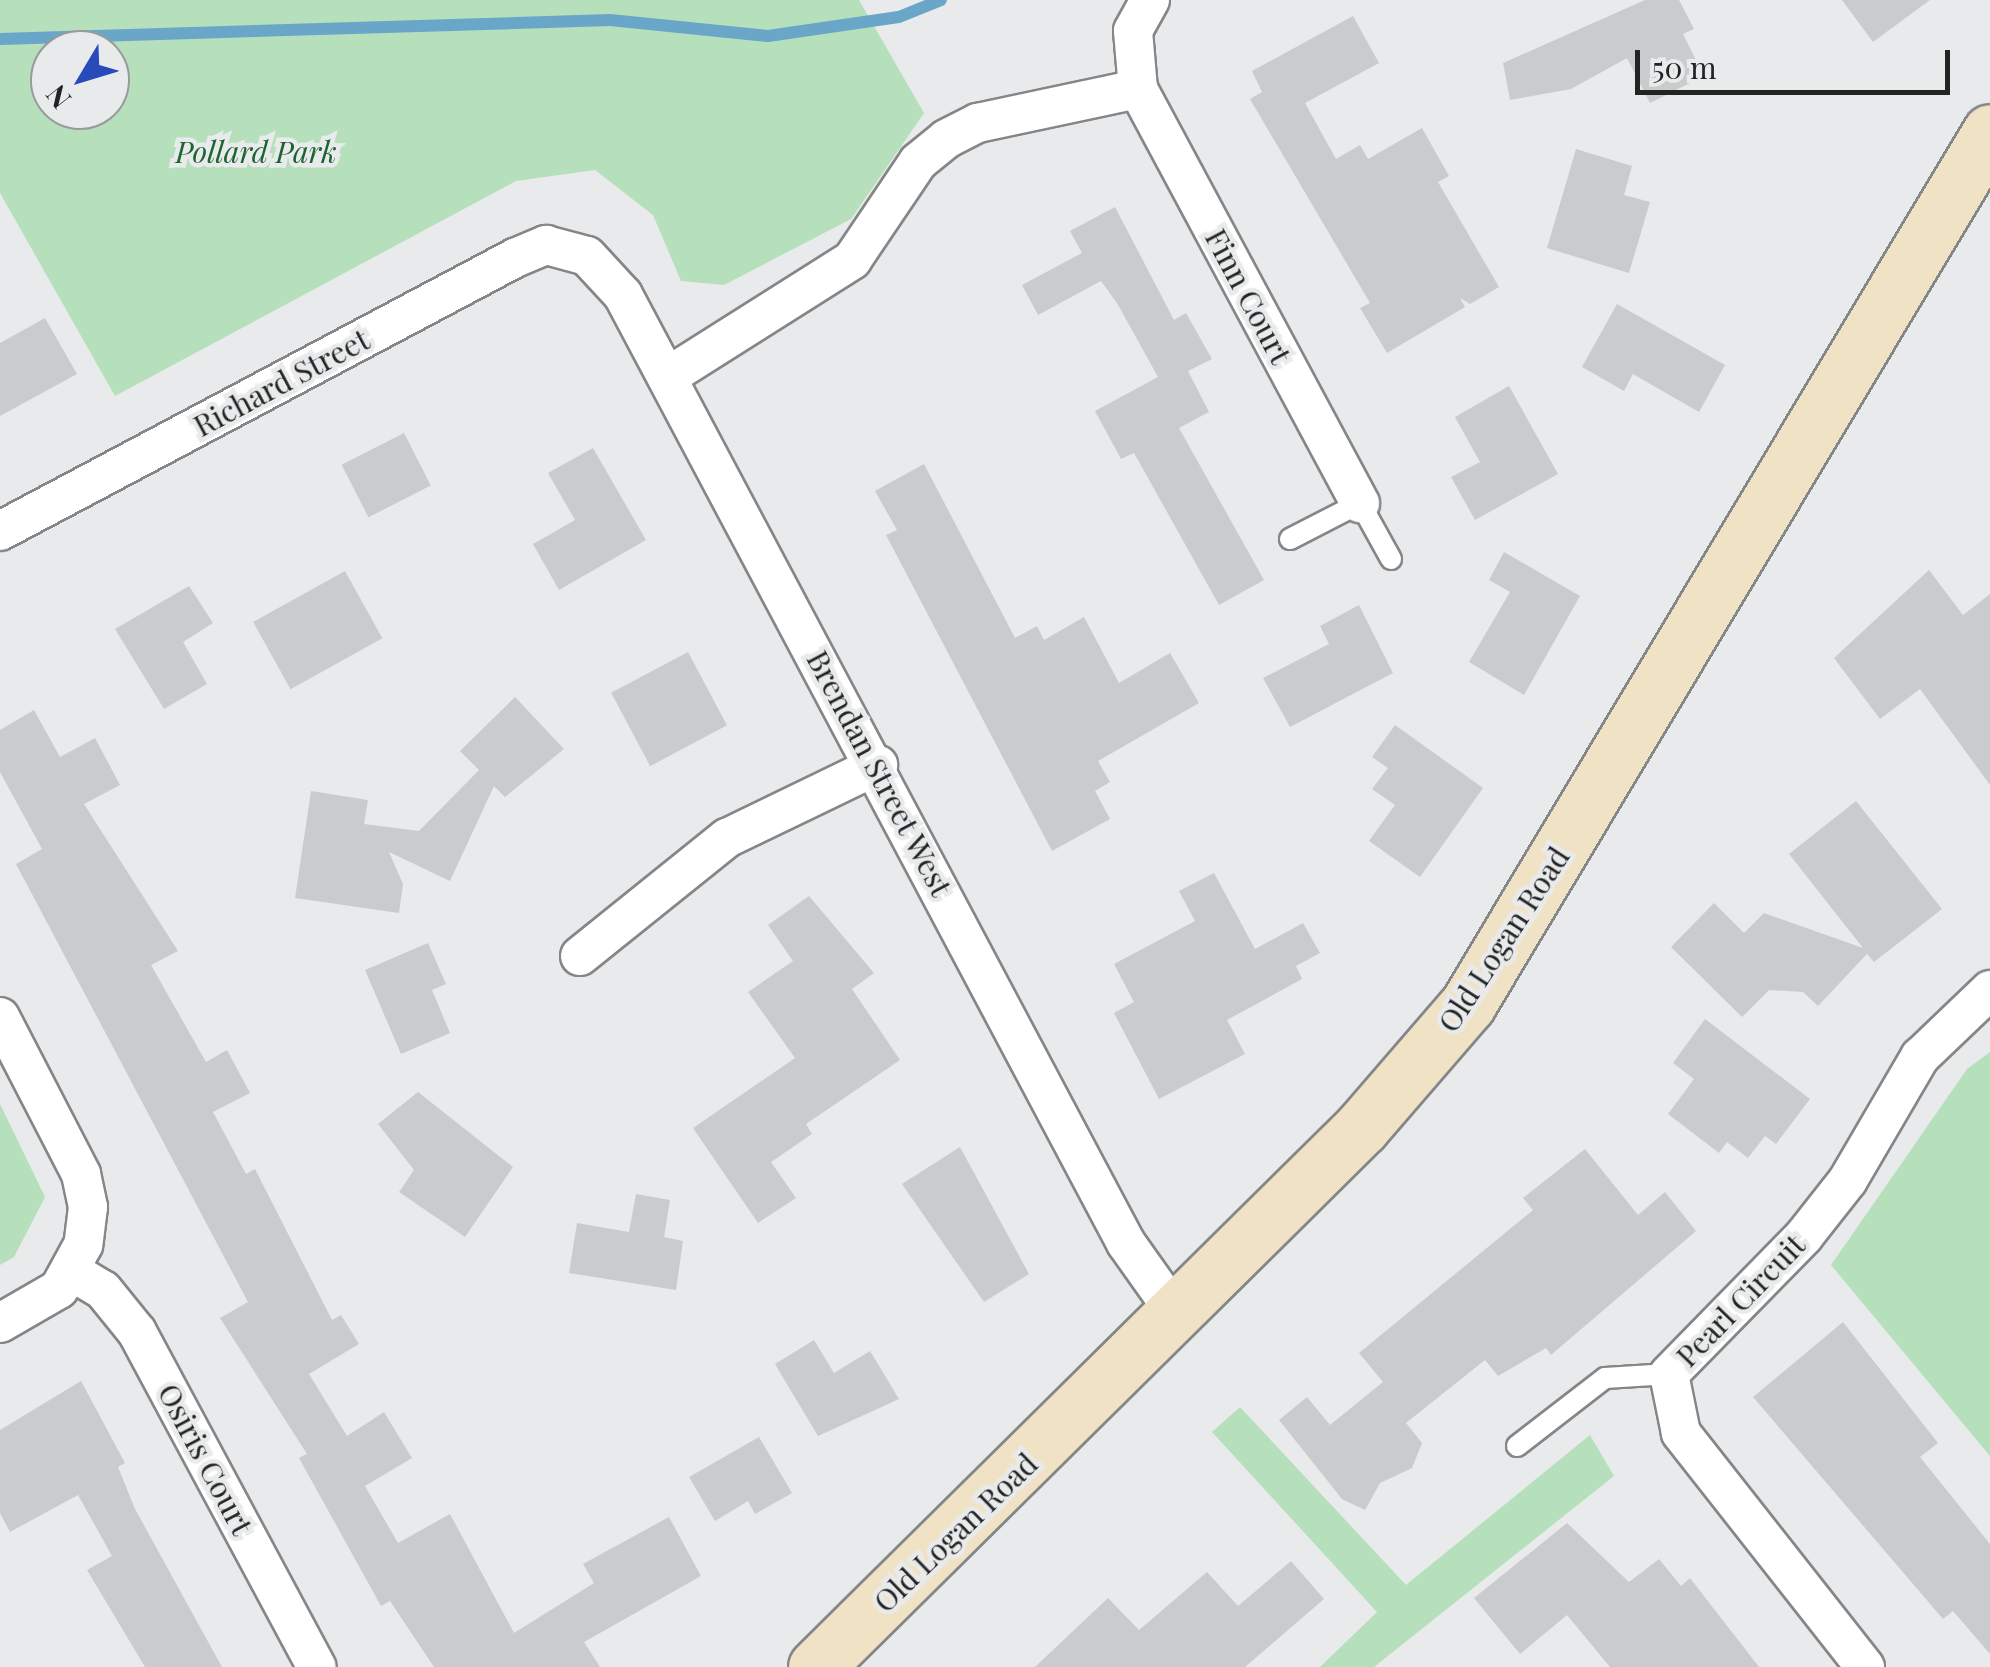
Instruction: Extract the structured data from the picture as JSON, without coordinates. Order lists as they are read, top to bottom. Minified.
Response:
{"streets":{"main road":["Old Logan Road"],"street":["Finn Court","Richard Street","Brendan Street West","Pearl Circuit","Osiris Court"]},"crossings":[["Richard Street","Brendan Street West"],["Brendan Street West","Old Logan Road"]],"parks":["Pollard Park"],"scale_bar":"50 m","north":"bottom left"}
